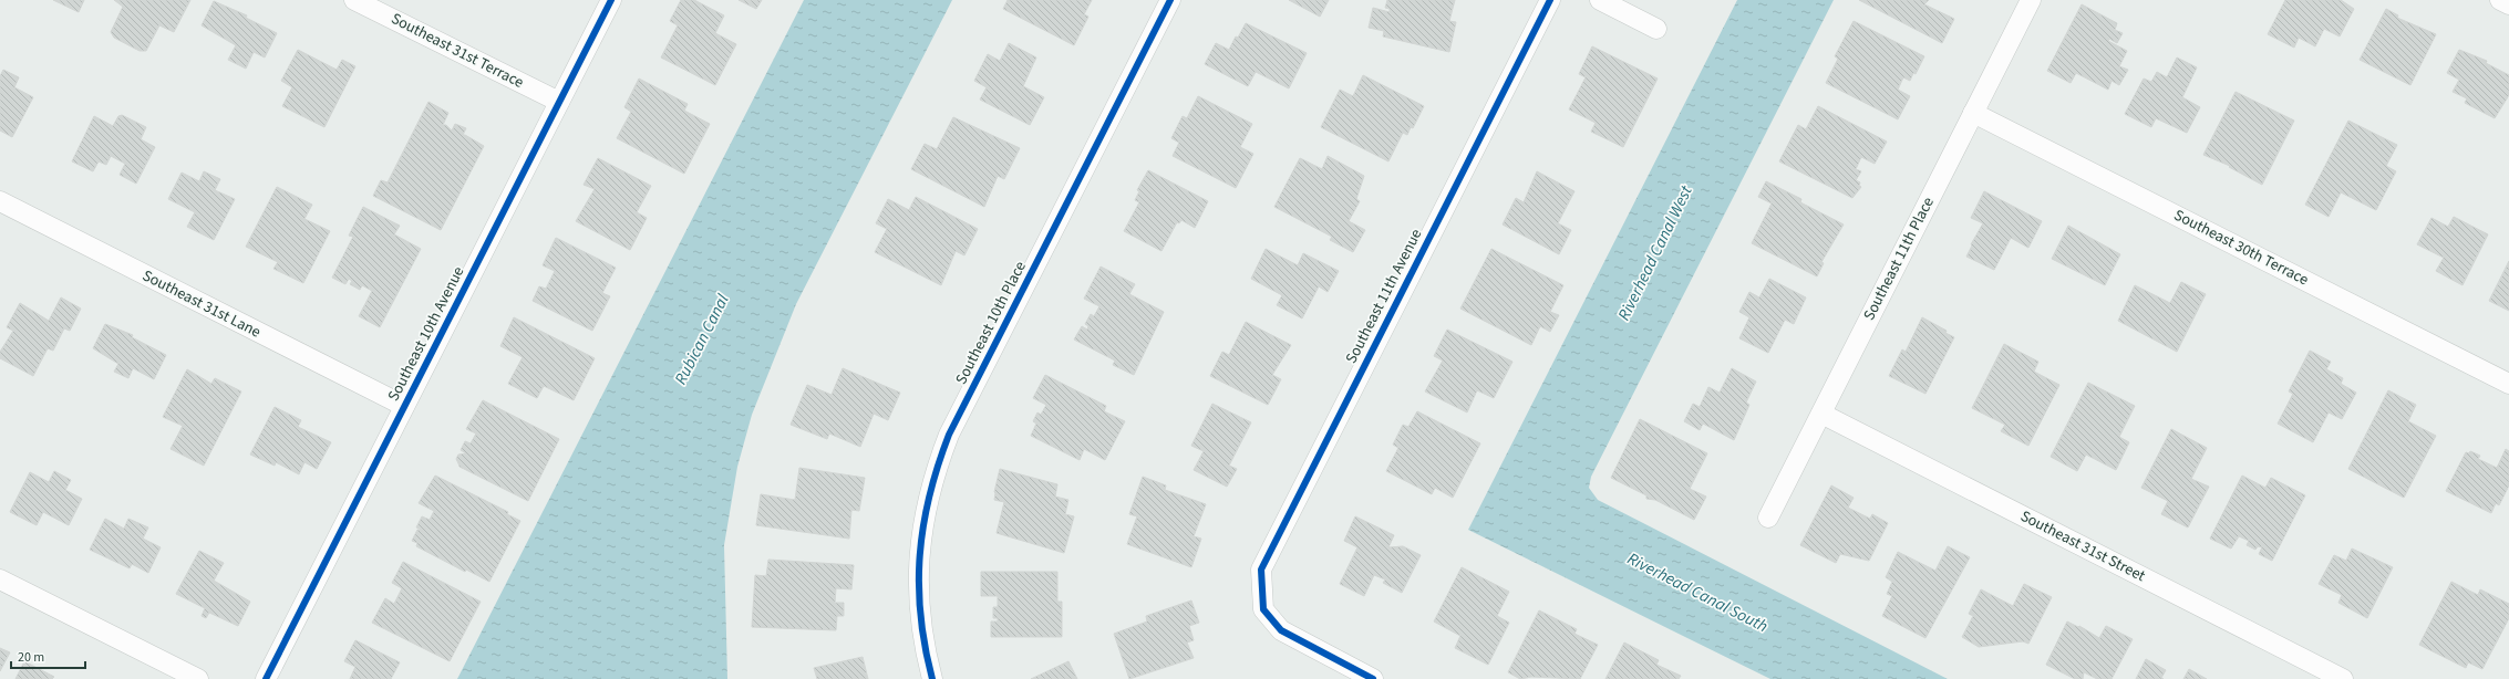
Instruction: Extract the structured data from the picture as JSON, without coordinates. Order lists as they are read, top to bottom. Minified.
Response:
{"streets":{"street":["Southeast 31st Terrace","Southeast 30th Terrace","Southeast 11th Place","Southeast 11th Avenue","Southeast 31st Lane","Southeast 10th Place","Southeast 10th Avenue","Southeast 31st Street"]},"crossings":[["Southeast 31st Terrace","Southeast 10th Avenue"],["Southeast 30th Terrace","Southeast 11th Place"],["Southeast 11th Place","Southeast 31st Street"],["Southeast 31st Lane","Southeast 10th Avenue"]],"water":["Riverhead Canal West","Rubican Canal","Riverhead Canal South"],"scale_bar":"20 m"}
